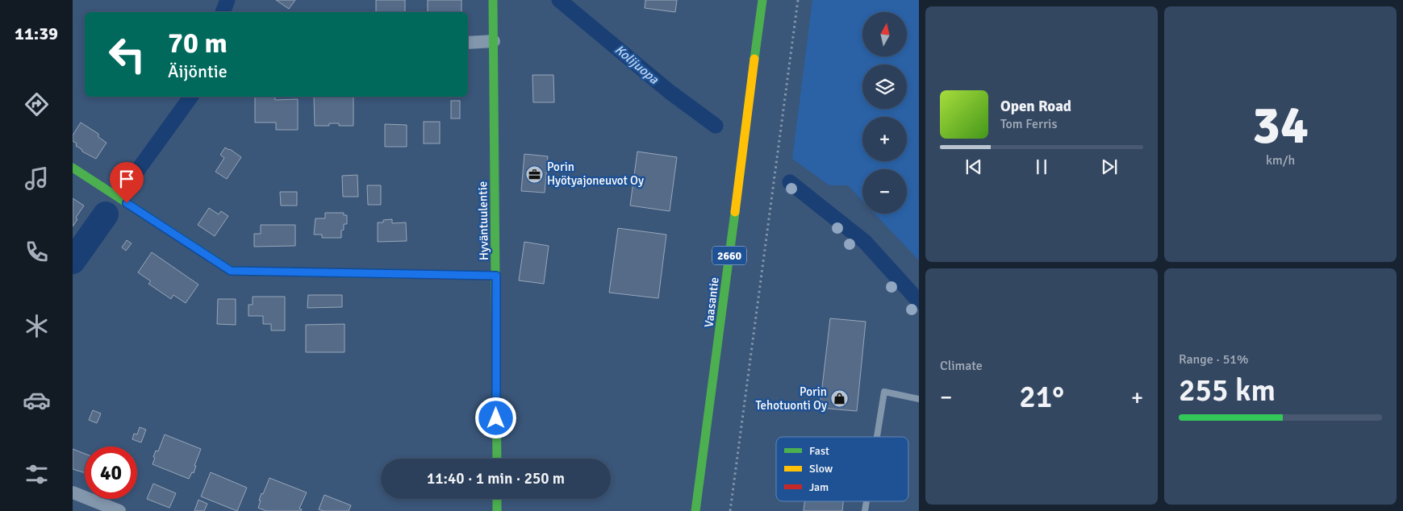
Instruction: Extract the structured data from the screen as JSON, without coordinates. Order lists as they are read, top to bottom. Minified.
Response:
{"streets":{"street":["Hyväntuulentie","2660","Vaasantie"]},"water":["Kolijuopa"],"places":{"office":["Porin Hyötyajoneuvot Oy"],"shop":["Porin Tehotuonti Oy"]},"legend":["Fast","Slow","Jam"],"north":"top","page":{"tabs":"11:39","tile":[["34","km/h"],"Climate",["Range · 51%","255 km"]],"map_buttons":["+","−"],"turn":["70 m","Äijöntie"],"song":["Open Road","Tom Ferris"],"heat":["−","21°","+"],"limit":"40","trip":"11:40 · 1 min · 250 m"}}
